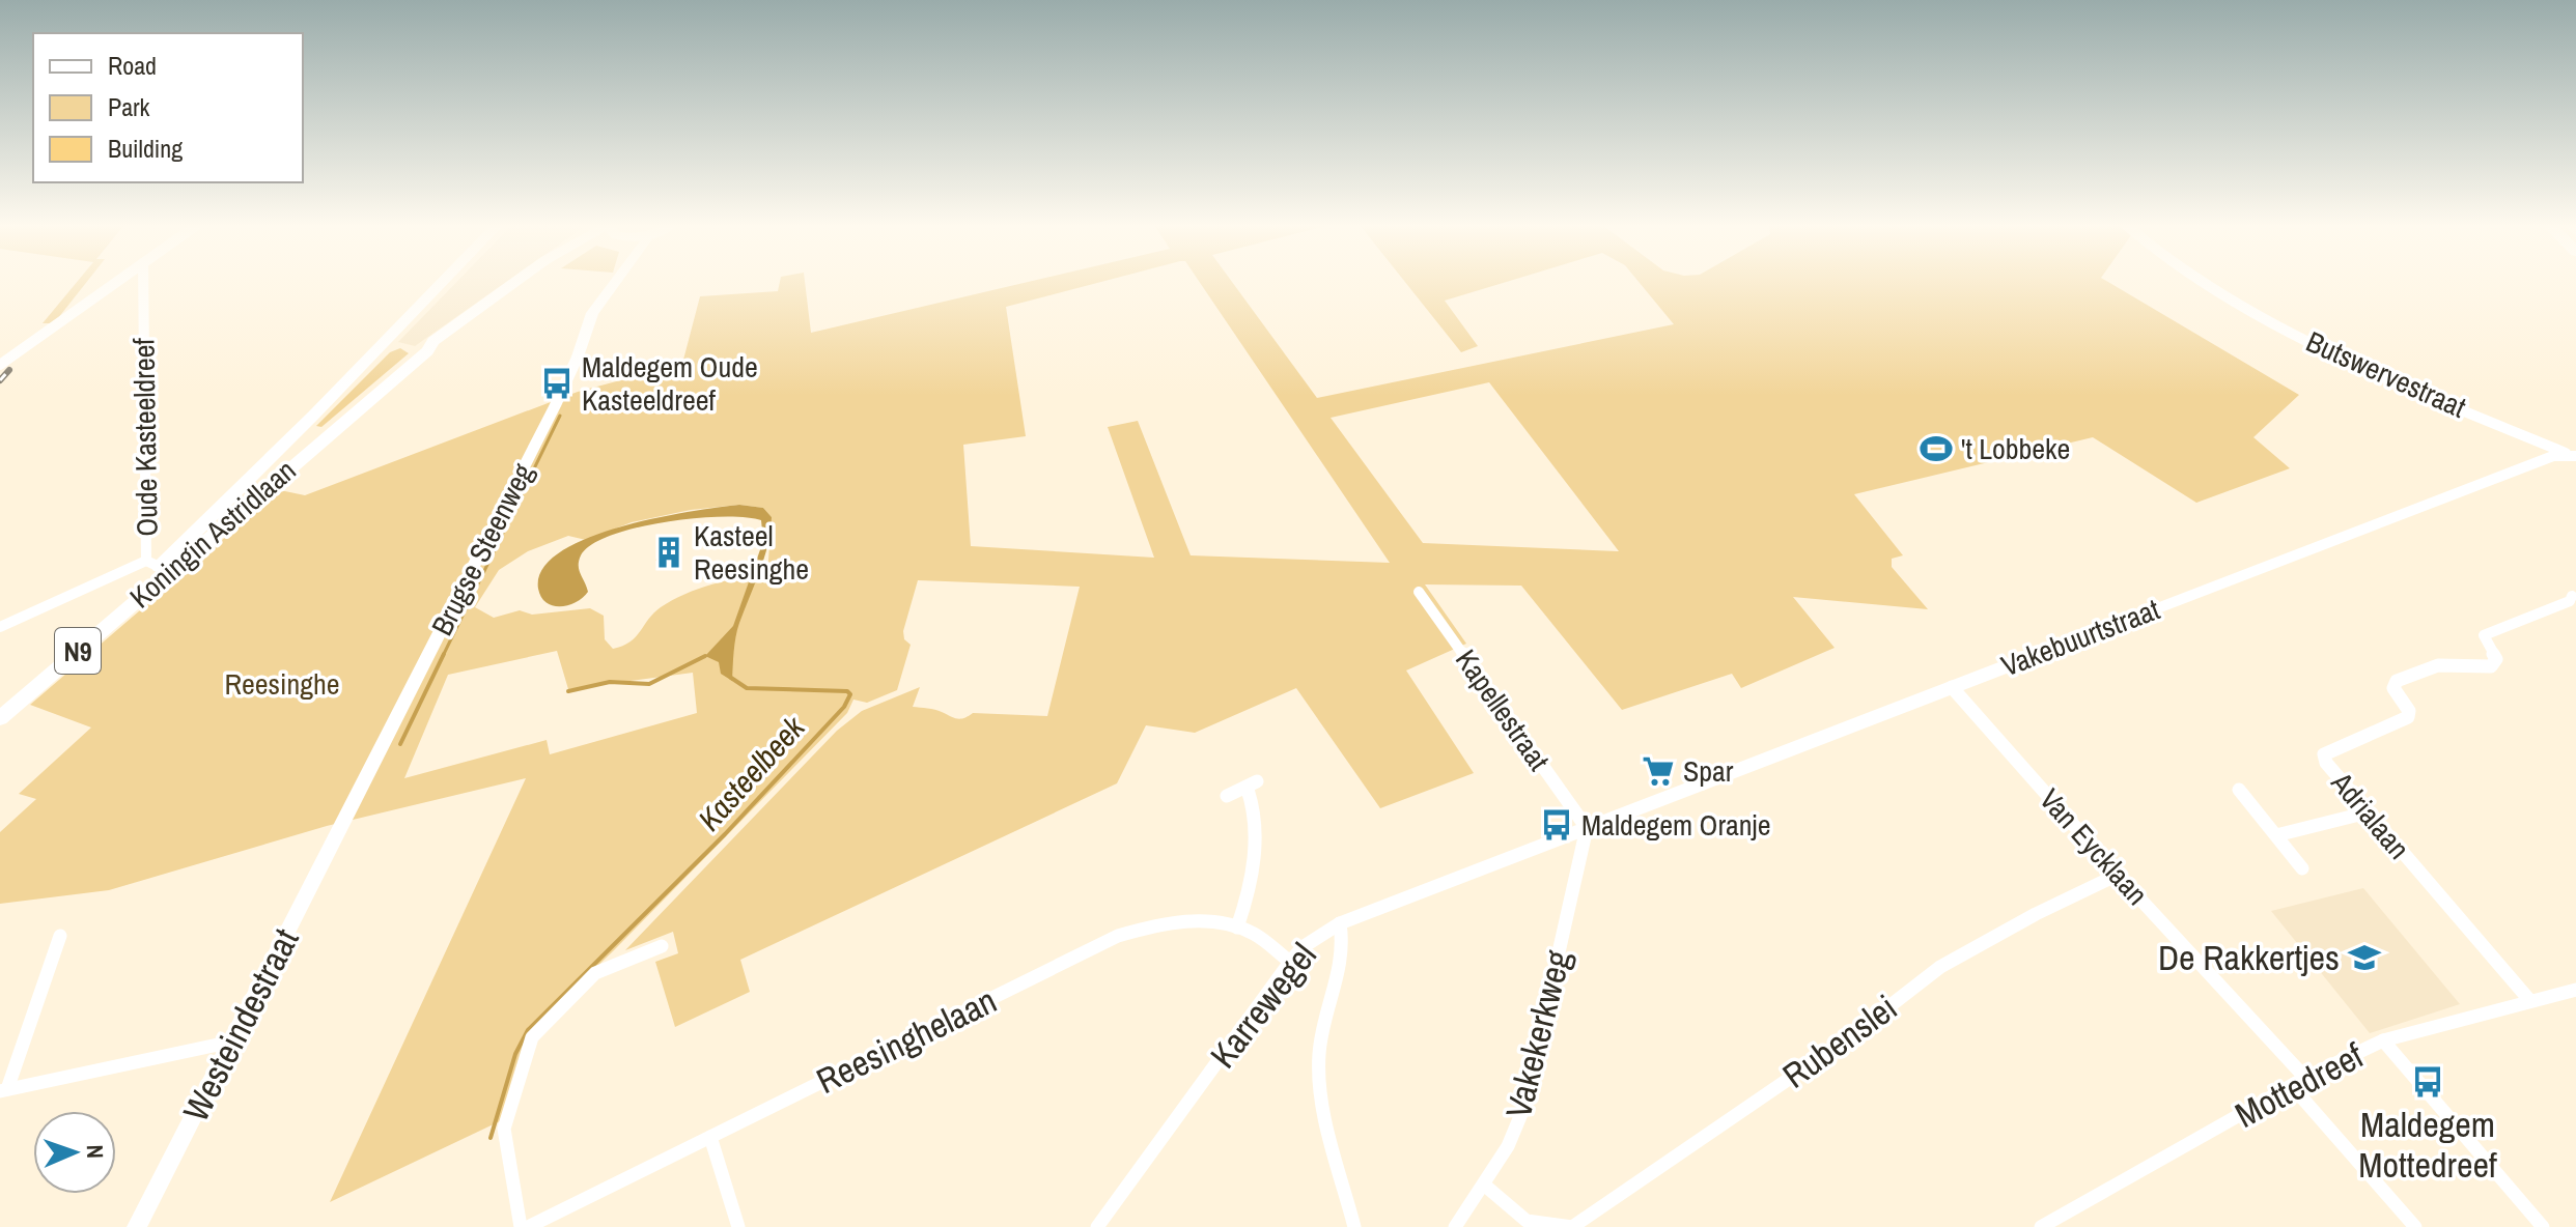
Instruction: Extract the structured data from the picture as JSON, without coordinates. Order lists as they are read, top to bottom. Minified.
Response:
{"streets":{"main road":["Koningin Astridlaan","N9"],"street":["Butswervestraat","Oude Kasteeldreef","Brugse Steenweg","Vakebuurtstraat","Kapellestraat","Adrialaan","Van Eycklaan","Karrewegel","Westeindestraat","Vakekerkweg","Reesinghelaan","Rubenslei","Mottedreef"]},"crossings":[["Butswervestraat","Vakebuurtstraat"],["Oude Kasteeldreef","Koningin Astridlaan"],["Brugse Steenweg","Westeindestraat"],["Vakebuurtstraat","Kapellestraat"],["Vakebuurtstraat","Van Eycklaan"],["Vakebuurtstraat","Karrewegel"],["Vakebuurtstraat","Vakekerkweg"],["Kapellestraat","Karrewegel"],["Kapellestraat","Vakekerkweg"],["Adrialaan","Mottedreef"],["Van Eycklaan","Rubenslei"],["Van Eycklaan","Mottedreef"],["Karrewegel","Vakekerkweg"],["Karrewegel","Reesinghelaan"]],"water":["Kasteelbeek"],"parks":["Reesinghe"],"places":{"bus stop":["Maldegem Oude Kasteeldreef","Maldegem Oranje","Maldegem Mottedreef"],"sports":["'t Lobbeke"],"building":["Kasteel Reesinghe"],"supermarket":["Spar"],"school or university":["De Rakkertjes"]},"legend":["Road","Park","Building"],"north":"right"}
